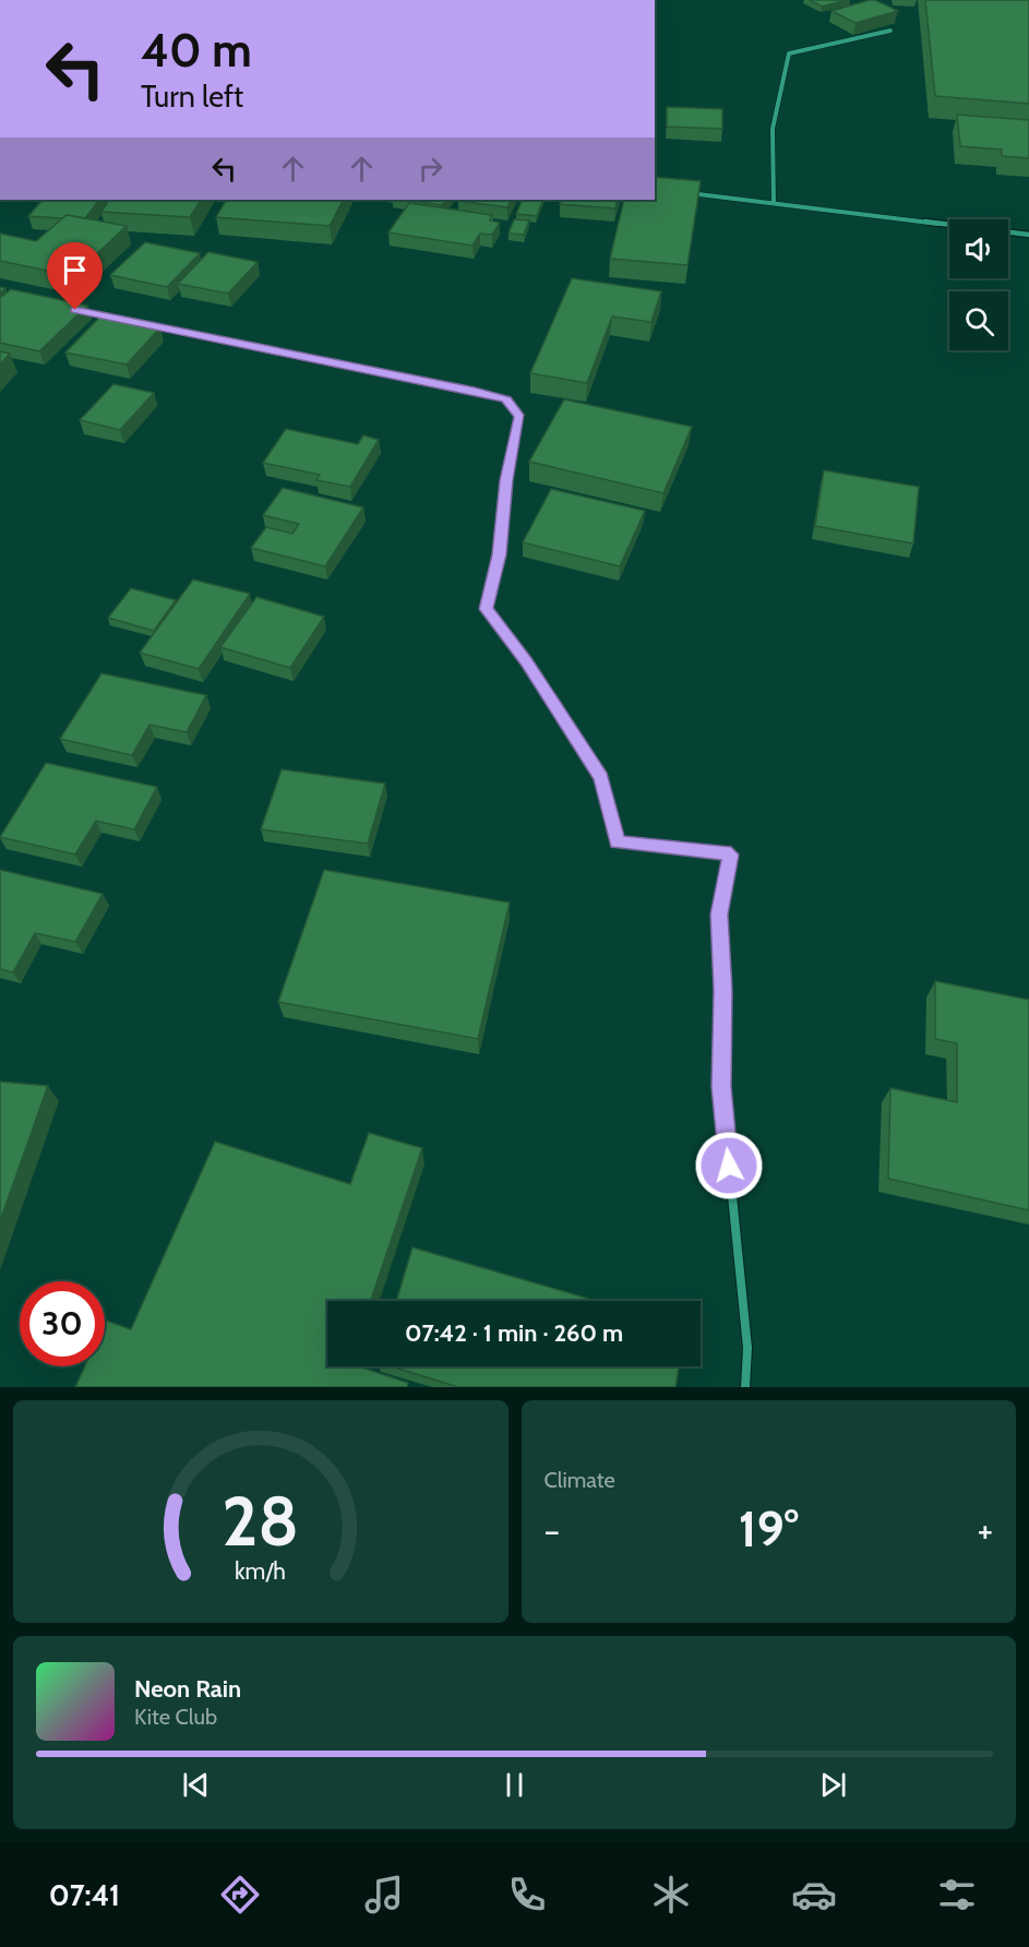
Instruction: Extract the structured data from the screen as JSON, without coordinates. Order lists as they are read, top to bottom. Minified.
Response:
{"page":{"turn":["40 m","Turn left"],"limit":"30","trip":"07:42 · 1 min · 260 m","tile":"Climate","heat":["−","19°","+"],"song":["Neon Rain","Kite Club"],"tabs":"07:41","gauge":["28","km/h"]}}
